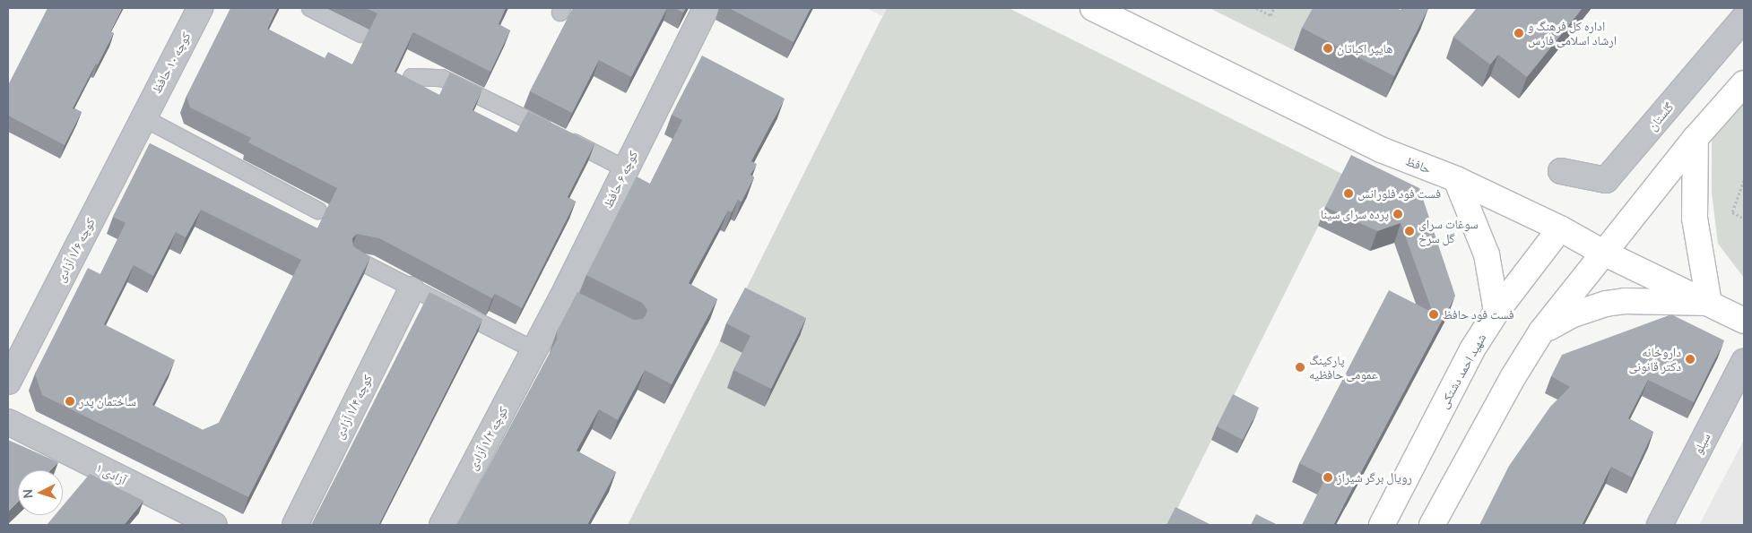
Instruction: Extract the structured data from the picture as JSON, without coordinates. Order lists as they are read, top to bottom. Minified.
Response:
{"streets":{"main road":["حافظ","شهید احمد دشتکی"],"street":["کوچه ۱۰ حافظ","گلستان","کوچه ۶ حافظ","کوچه ۱/۶ آزادی","کوچه ۱/۴ آزادی","کوچه ۱/۲ آزادی","سیلو","آزادی ۱"]},"crossings":[["کوچه ۱۰ حافظ","کوچه ۱/۶ آزادی"],["حافظ","شهید احمد دشتکی"],["کوچه ۶ حافظ","کوچه ۱/۲ آزادی"]],"places":["اداره کل فرهنگ و ارشاد اسلامی فارس","هایپر اکباتان","فست فود فلورانس","پرده سرای سینا","سوغات سرای گل سرخ","فست فود حافظ","داروخانه دکتر قانونی","پارکینگ عمومی حافظیه","ساختمان پدر","رویال برگر شیراز"],"north":"left"}
